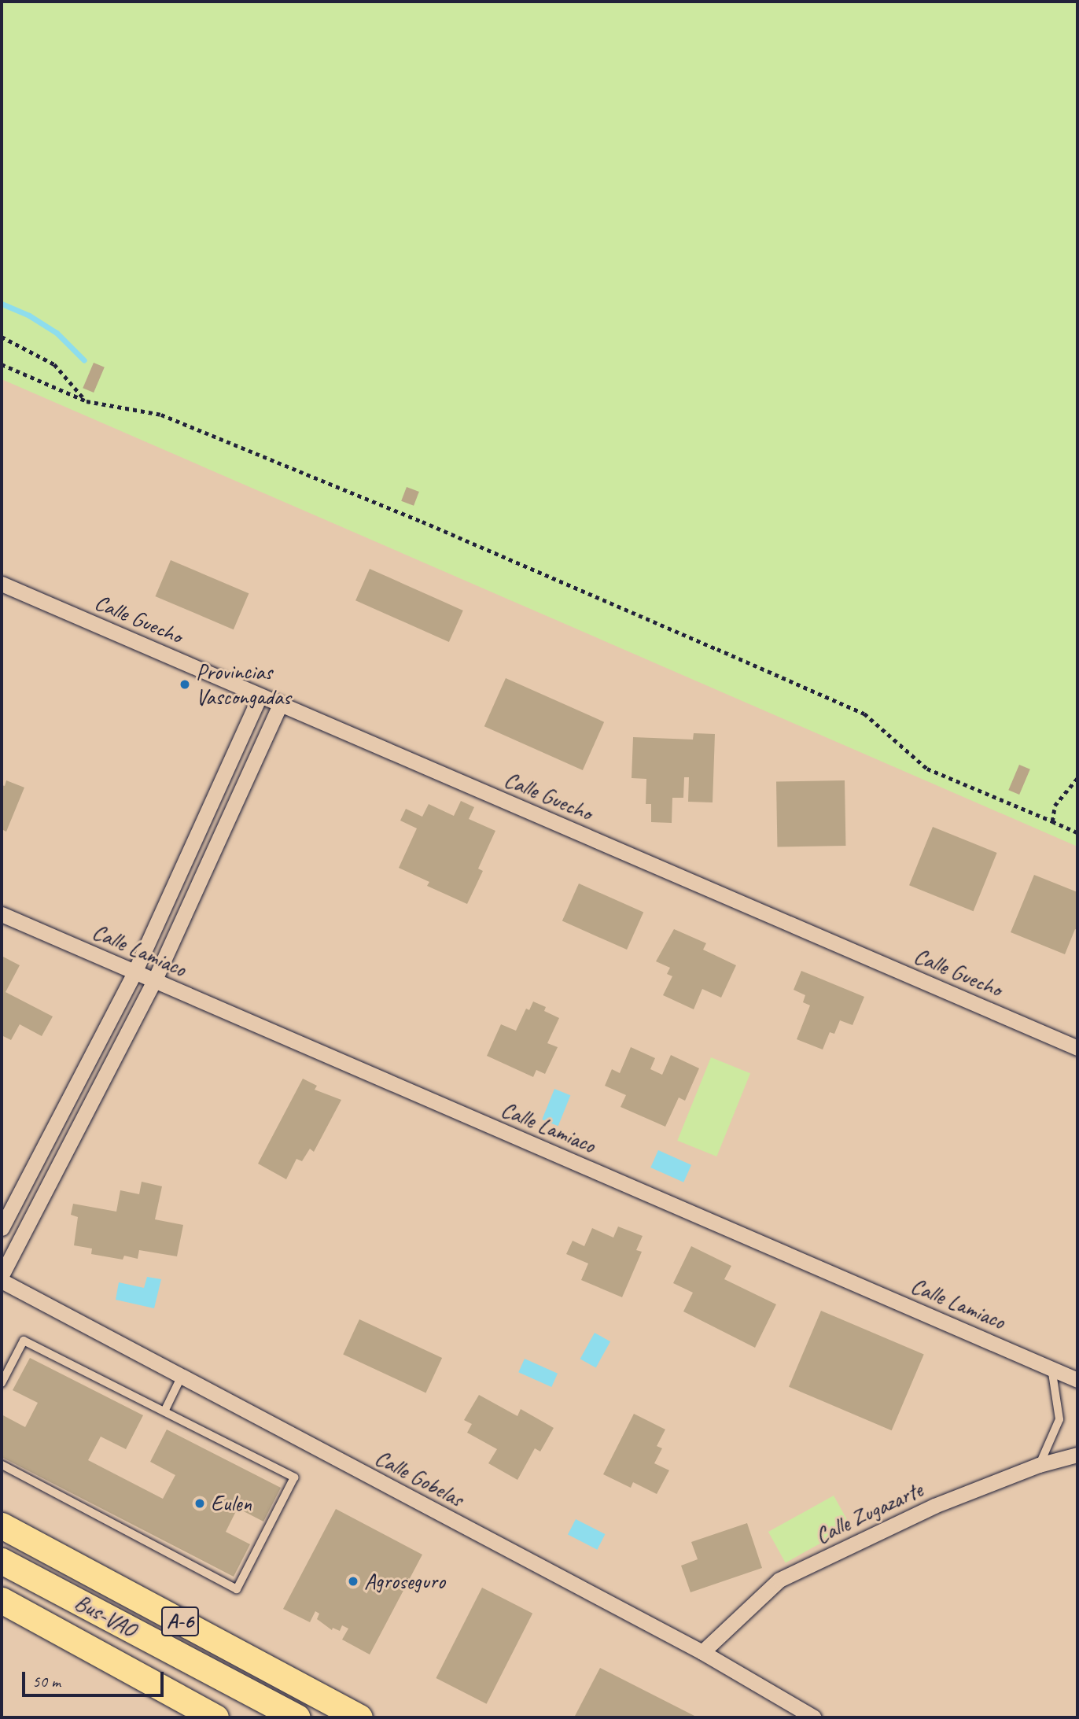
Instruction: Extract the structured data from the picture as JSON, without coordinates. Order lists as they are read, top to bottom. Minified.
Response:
{"streets":{"highway":["Bus-VAO","A-6"],"street":["Calle Guecho","Calle Lamiaco","Calle Gobelas","Calle Zugazarte"]},"crossings":[["Calle Gobelas","Calle Zugazarte"]],"places":["Provincias Vascongadas","Eulen","Agroseguro"],"scale_bar":"50 m"}
